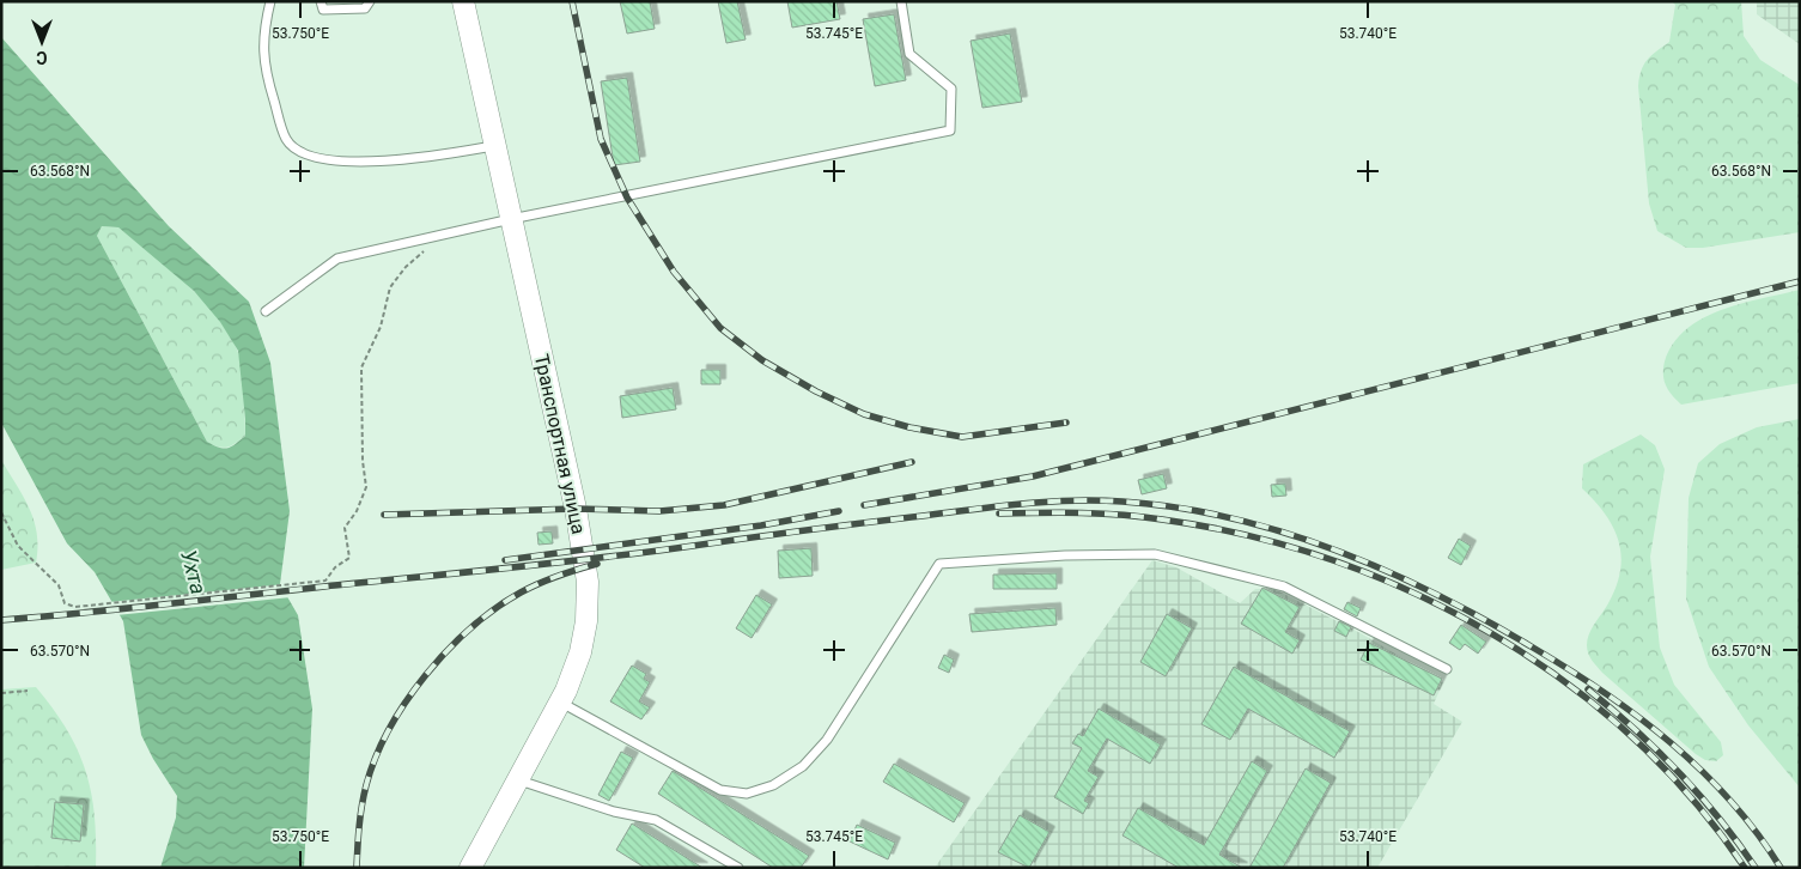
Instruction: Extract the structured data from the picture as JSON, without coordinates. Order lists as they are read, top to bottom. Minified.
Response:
{"streets":{"street":["Транспортная улица"]},"water":["Ухта"],"north":"bottom","coordinates":["53.750°E","53.745°E","53.740°E","63.568°N","63.570°N"]}
